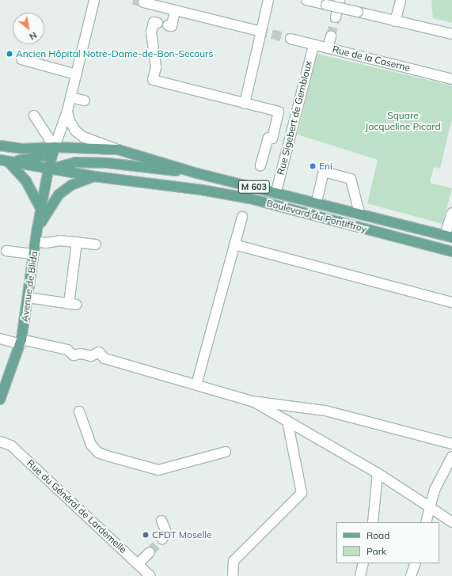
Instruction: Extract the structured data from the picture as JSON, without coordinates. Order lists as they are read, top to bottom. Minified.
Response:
{"streets":{"main road":["M 603","Boulevard du Pontiffroy","Avenue de Blida"],"street":["Rue de la Caserne","Rue Sigebert de Gembloux","Rue du Général de Lardemelle"]},"crossings":[["Rue de la Caserne","Rue Sigebert de Gembloux"],["Rue Sigebert de Gembloux","Boulevard du Pontiffroy"],["Boulevard du Pontiffroy","Avenue de Blida"]],"parks":["Square Jacqueline Picard"],"places":["Ancien Hôpital Notre-Dame-de-Bon-Secours","Eni","CFDT Moselle"],"legend":["Road","Park"],"north":"bottom right"}
